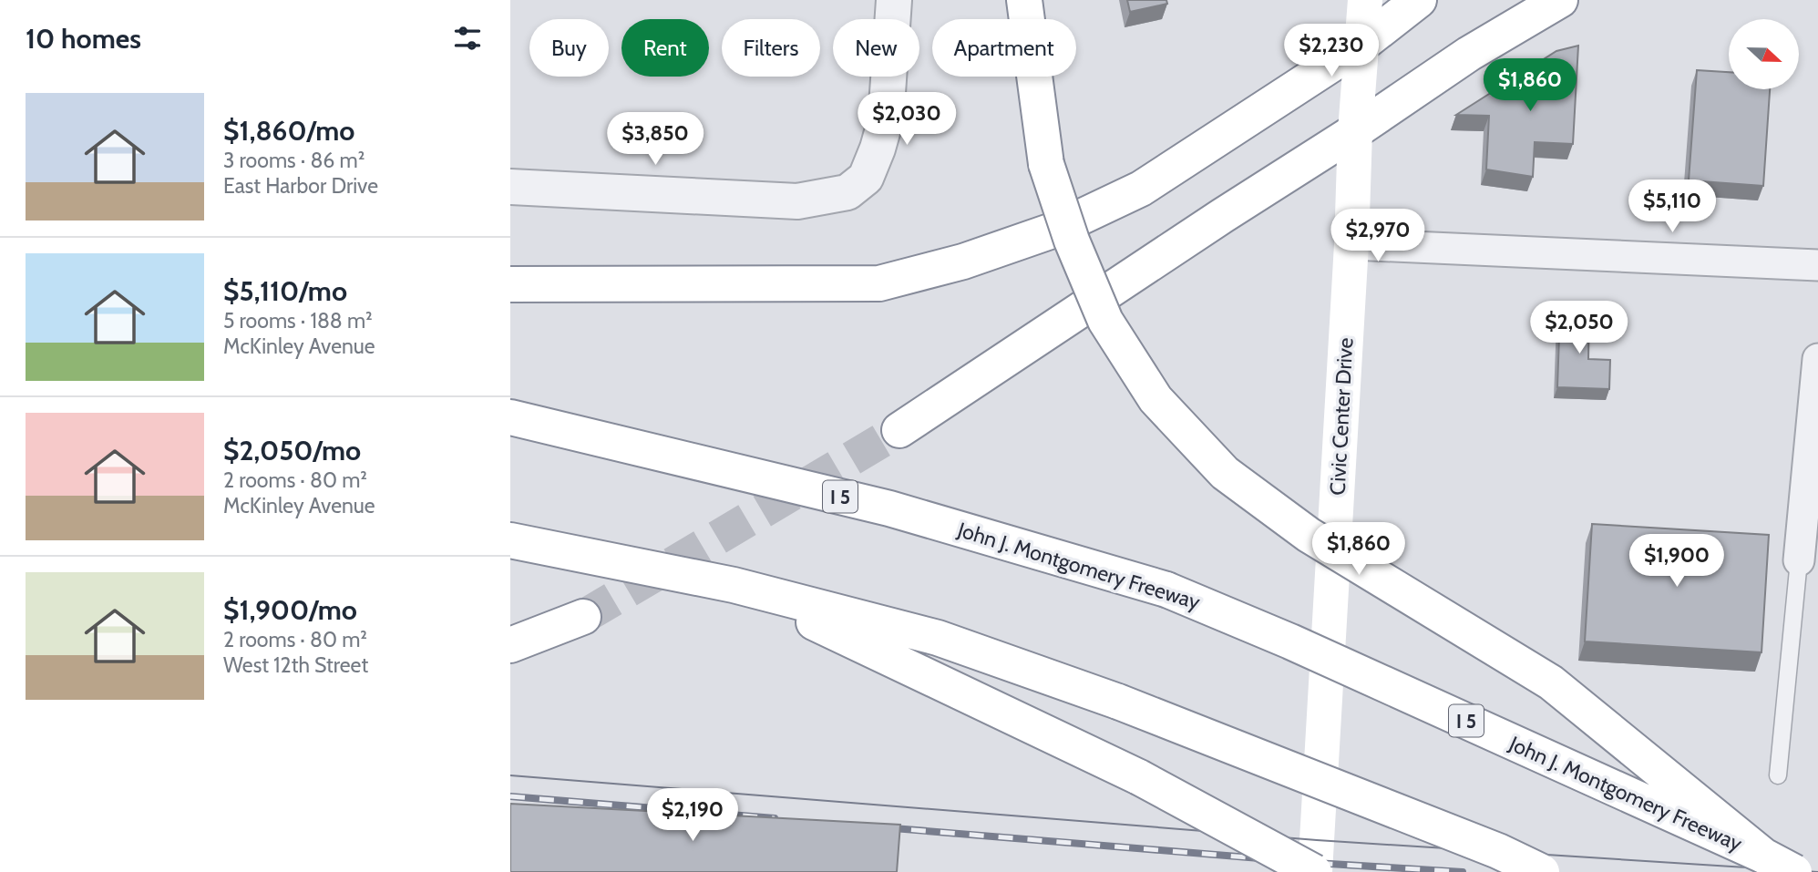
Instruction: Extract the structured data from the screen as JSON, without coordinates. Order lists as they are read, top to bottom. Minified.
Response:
{"streets":{"main road":["Civic Center Drive","I 5","John J. Montgomery Freeway"]},"north":"right","page":{"heading":"10 homes","chip":["Buy","Rent","Filters","New","Apartment"],"price":["$2,230","$1,860","$2,030","$3,850","$5,110","$2,970","$2,050","$1,860","$1,900","$2,190"],"list":[{"name":"$1,860/mo","note":"3 rooms · 86 m² · East Harbor Drive"},{"name":"$5,110/mo","note":"5 rooms · 188 m² · McKinley Avenue"},{"name":"$2,050/mo","note":"2 rooms · 80 m² · McKinley Avenue"},{"name":"$1,900/mo","note":"2 rooms · 80 m² · West 12th Street"}]}}
